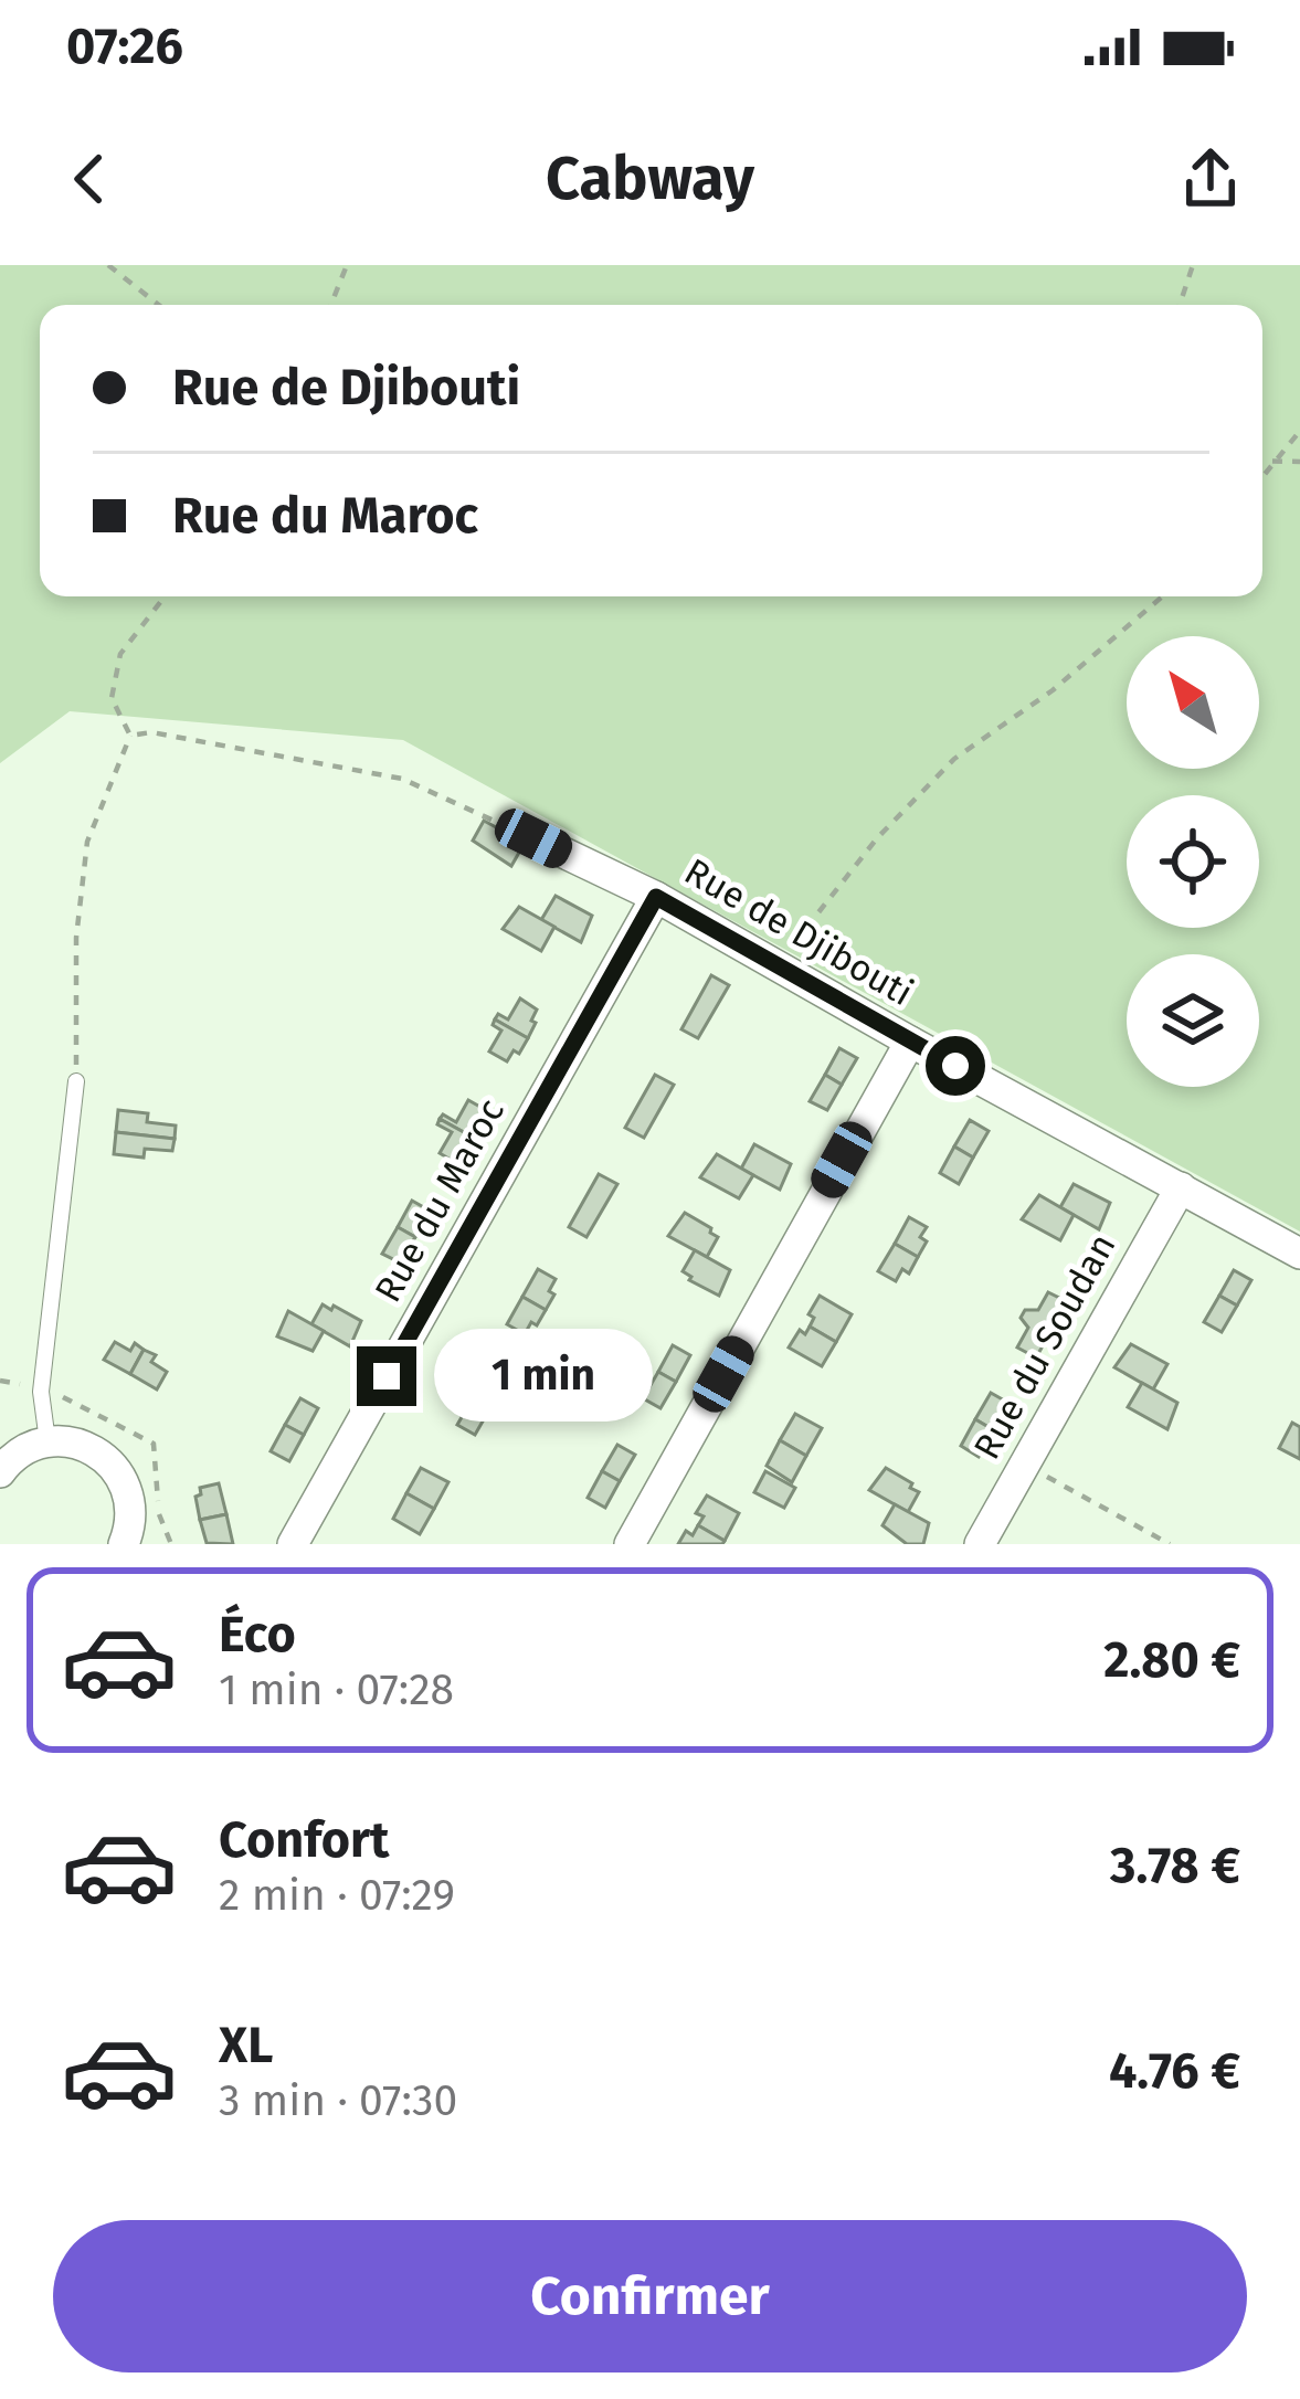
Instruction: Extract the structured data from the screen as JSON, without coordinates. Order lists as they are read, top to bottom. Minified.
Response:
{"streets":{"street":["Rue de Djibouti","Rue du Maroc","Rue du Soudan"]},"crossings":[["Rue de Djibouti","Rue du Maroc"],["Rue de Djibouti","Rue du Soudan"]],"north":"top left","page":{"status":"07:26","header":"Cabway","banner":["Rue de Djibouti","Rue du Maroc"],"bubble":"1 min","list":[{"name":"Éco","note":"1 min · 07:28","value":"2.80 €"},{"name":"Confort","note":"2 min · 07:29","value":"3.78 €"},{"name":"XL","note":"3 min · 07:30","value":"4.76 €"}],"buttons":"Confirmer"}}
